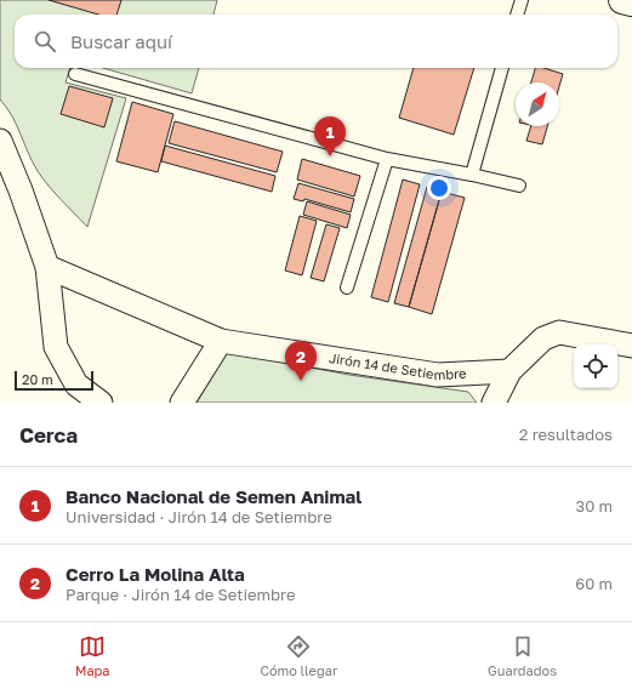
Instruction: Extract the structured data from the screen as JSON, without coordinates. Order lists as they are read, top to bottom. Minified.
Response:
{"streets":{"street":["Jirón 14 de Setiembre"]},"scale_bar":"20 m","north":"top right","page":{"search":"Buscar aquí","pins":["1","2"],"scale":"20 m","heading":["Cerca","2 resultados"],"list":[{"mark":"1","name":"Banco Nacional de Semen Animal","note":"Universidad · Jirón 14 de Setiembre","value":"30 m"},{"mark":"2","name":"Cerro La Molina Alta","note":"Parque · Jirón 14 de Setiembre","value":"60 m"}],"nav":["Mapa","Cómo llegar","Guardados"]}}
